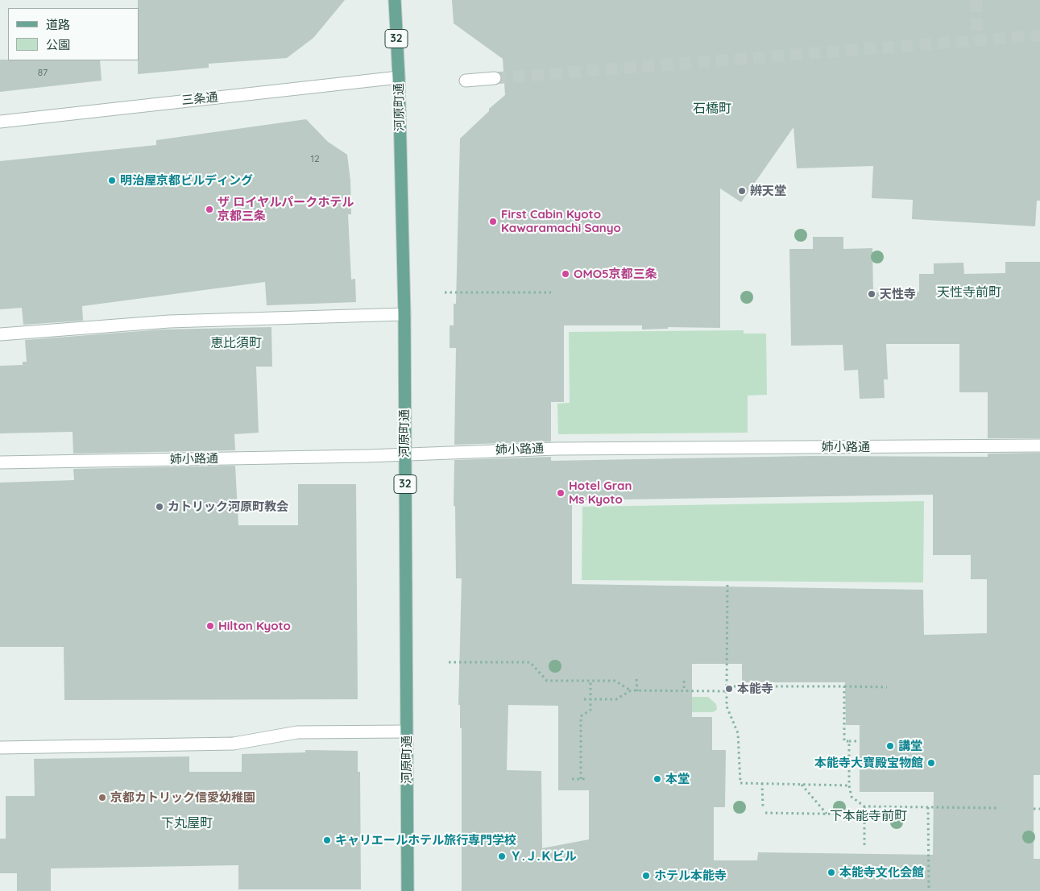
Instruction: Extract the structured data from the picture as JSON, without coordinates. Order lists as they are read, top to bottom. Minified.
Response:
{"streets":{"main road":["32","河原町通"],"street":["三条通","姉小路通"]},"crossings":[["三条通","河原町通"],["河原町通","姉小路通"]],"districts":["石橋町","天性寺前町","恵比須町","下本能寺前町","下丸屋町"],"places":["明治屋京都ビルディング","辨天堂","ザ ロイヤルパークホテル 京都三条","First Cabin Kyoto Kawaramachi Sanyo","OMO5京都三条","天性寺","Hotel Gran Ms Kyoto","カトリック河原町教会","Hilton Kyoto","本能寺","講堂","本能寺大寶殿宝物館","本堂","京都カトリック信愛幼稚園","キャリエールホテル旅行専門学校","Ｙ.Ｊ.Ｋビル","本能寺文化会館","ホテル本能寺"],"house_numbers":["87","12"],"legend":["道路","公園"]}
